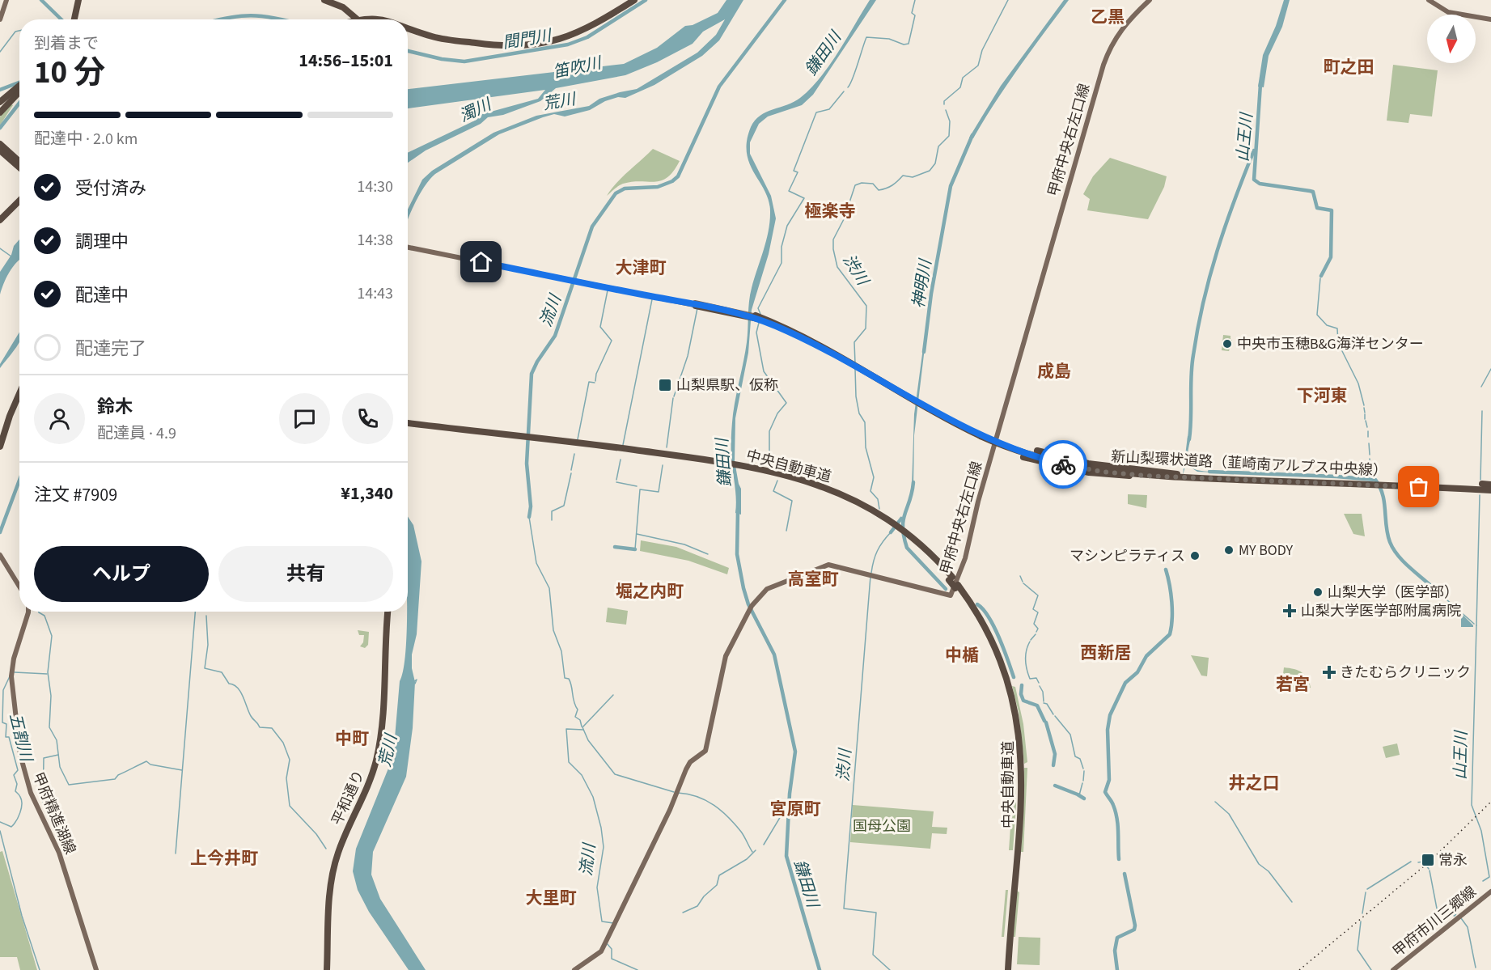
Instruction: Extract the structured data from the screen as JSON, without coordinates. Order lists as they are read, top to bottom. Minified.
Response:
{"streets":{"highway":["新山梨環状道路（韮崎南アルプス中央線）","中央自動車道","平和通り"],"main road":["甲府中央右左口線","甲府精進湖線","甲府市川三郷線"]},"districts":["乙黒","町之田","極楽寺","大津町","成島","下河東","高室町","堀之内町","西新居","中楯","若宮","中町","井之口","宮原町","上今井町","大里町"],"water":["間門川","鎌田川","笛吹川","荒川","濁川","山王川","渋川","神明川","流川","五割川"],"parks":["国母公園"],"places":{"other":["中央市玉穂B&G海洋センター","MY BODY","マシンピラティス","山梨大学（医学部）"],"transit":["山梨県駅、仮称","常永"],"health":["山梨大学医学部附属病院","きたむらクリニック"]},"north":"bottom","page":{"heading":["10 分","到着まで","14:56–15:01"],"panel":["鈴木","配達員 · 4.9","注文 #7909","¥1,340"],"bar":"配達中 · 2.0 km","list":[["受付済み","14:30"],["調理中","14:38"],["配達中","14:43"],"配達完了"],"buttons":["ヘルプ","共有"]}}
